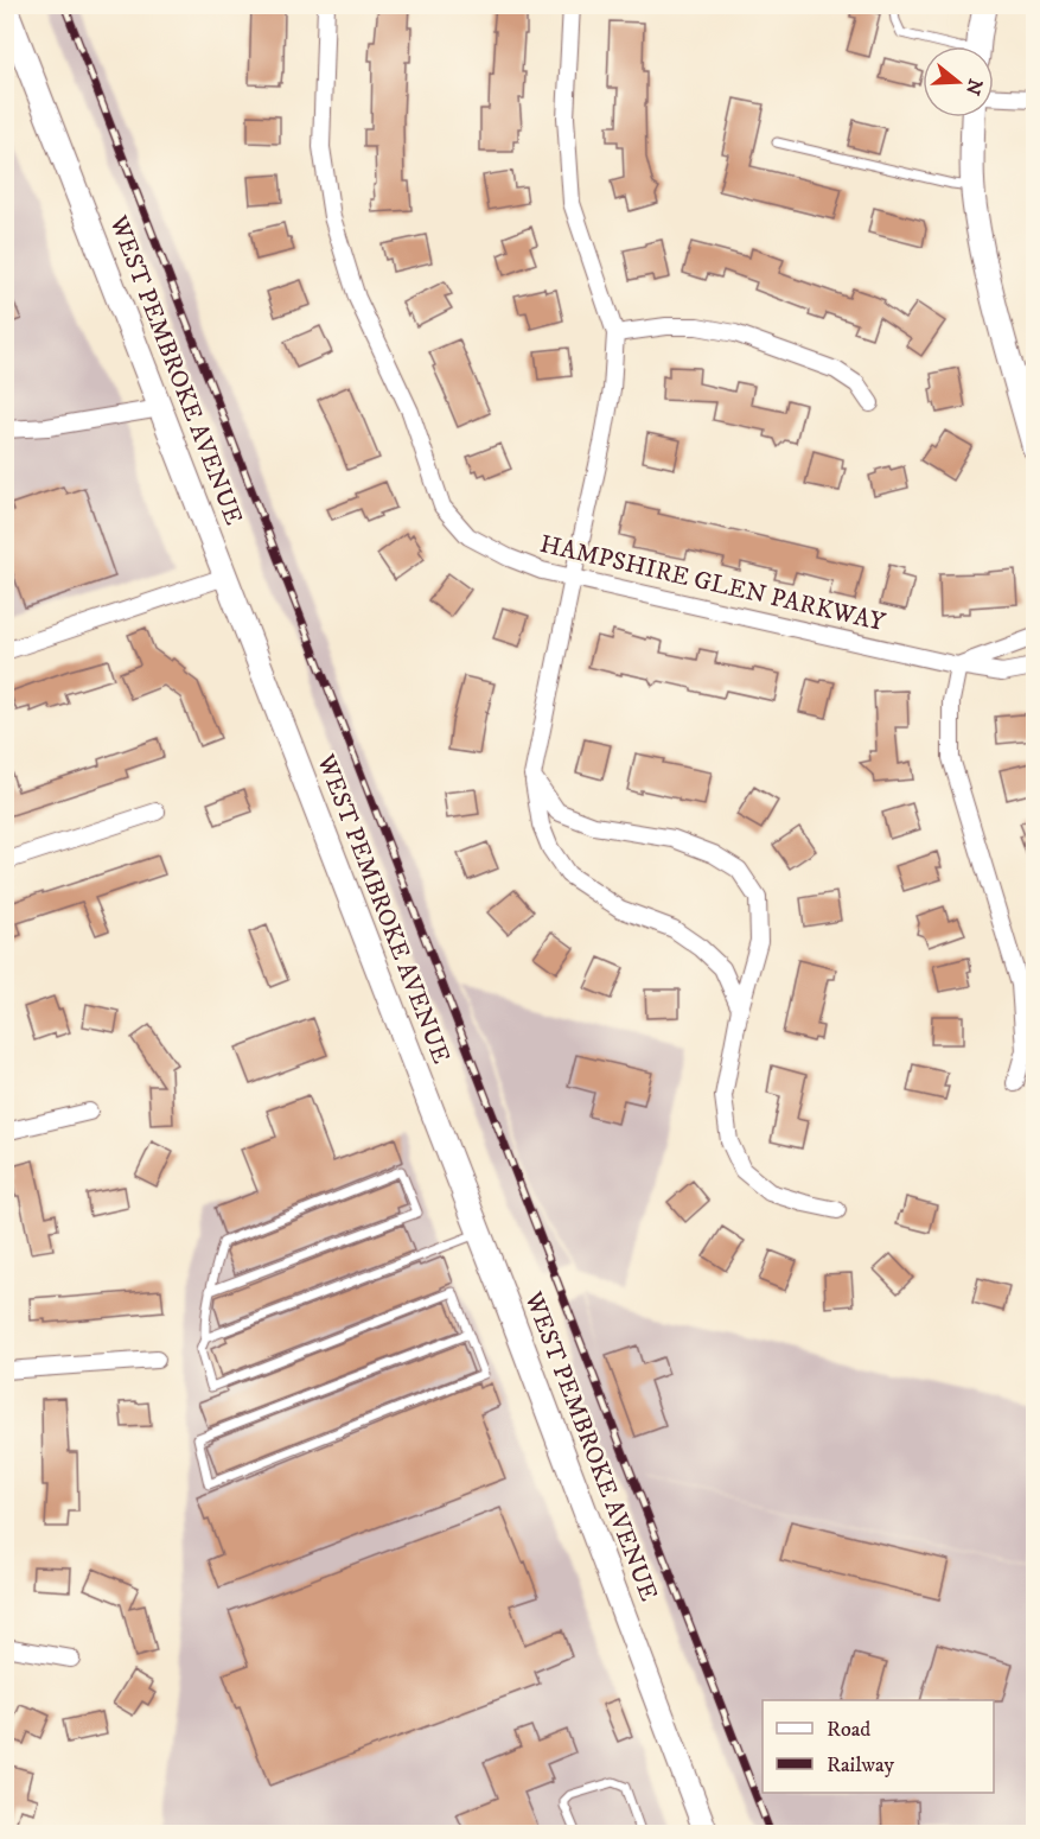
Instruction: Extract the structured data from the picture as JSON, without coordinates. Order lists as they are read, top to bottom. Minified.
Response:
{"streets":{"main road":["WEST PEMBROKE AVENUE"],"street":["HAMPSHIRE GLEN PARKWAY"]},"legend":["Road","Railway"],"north":"right"}
